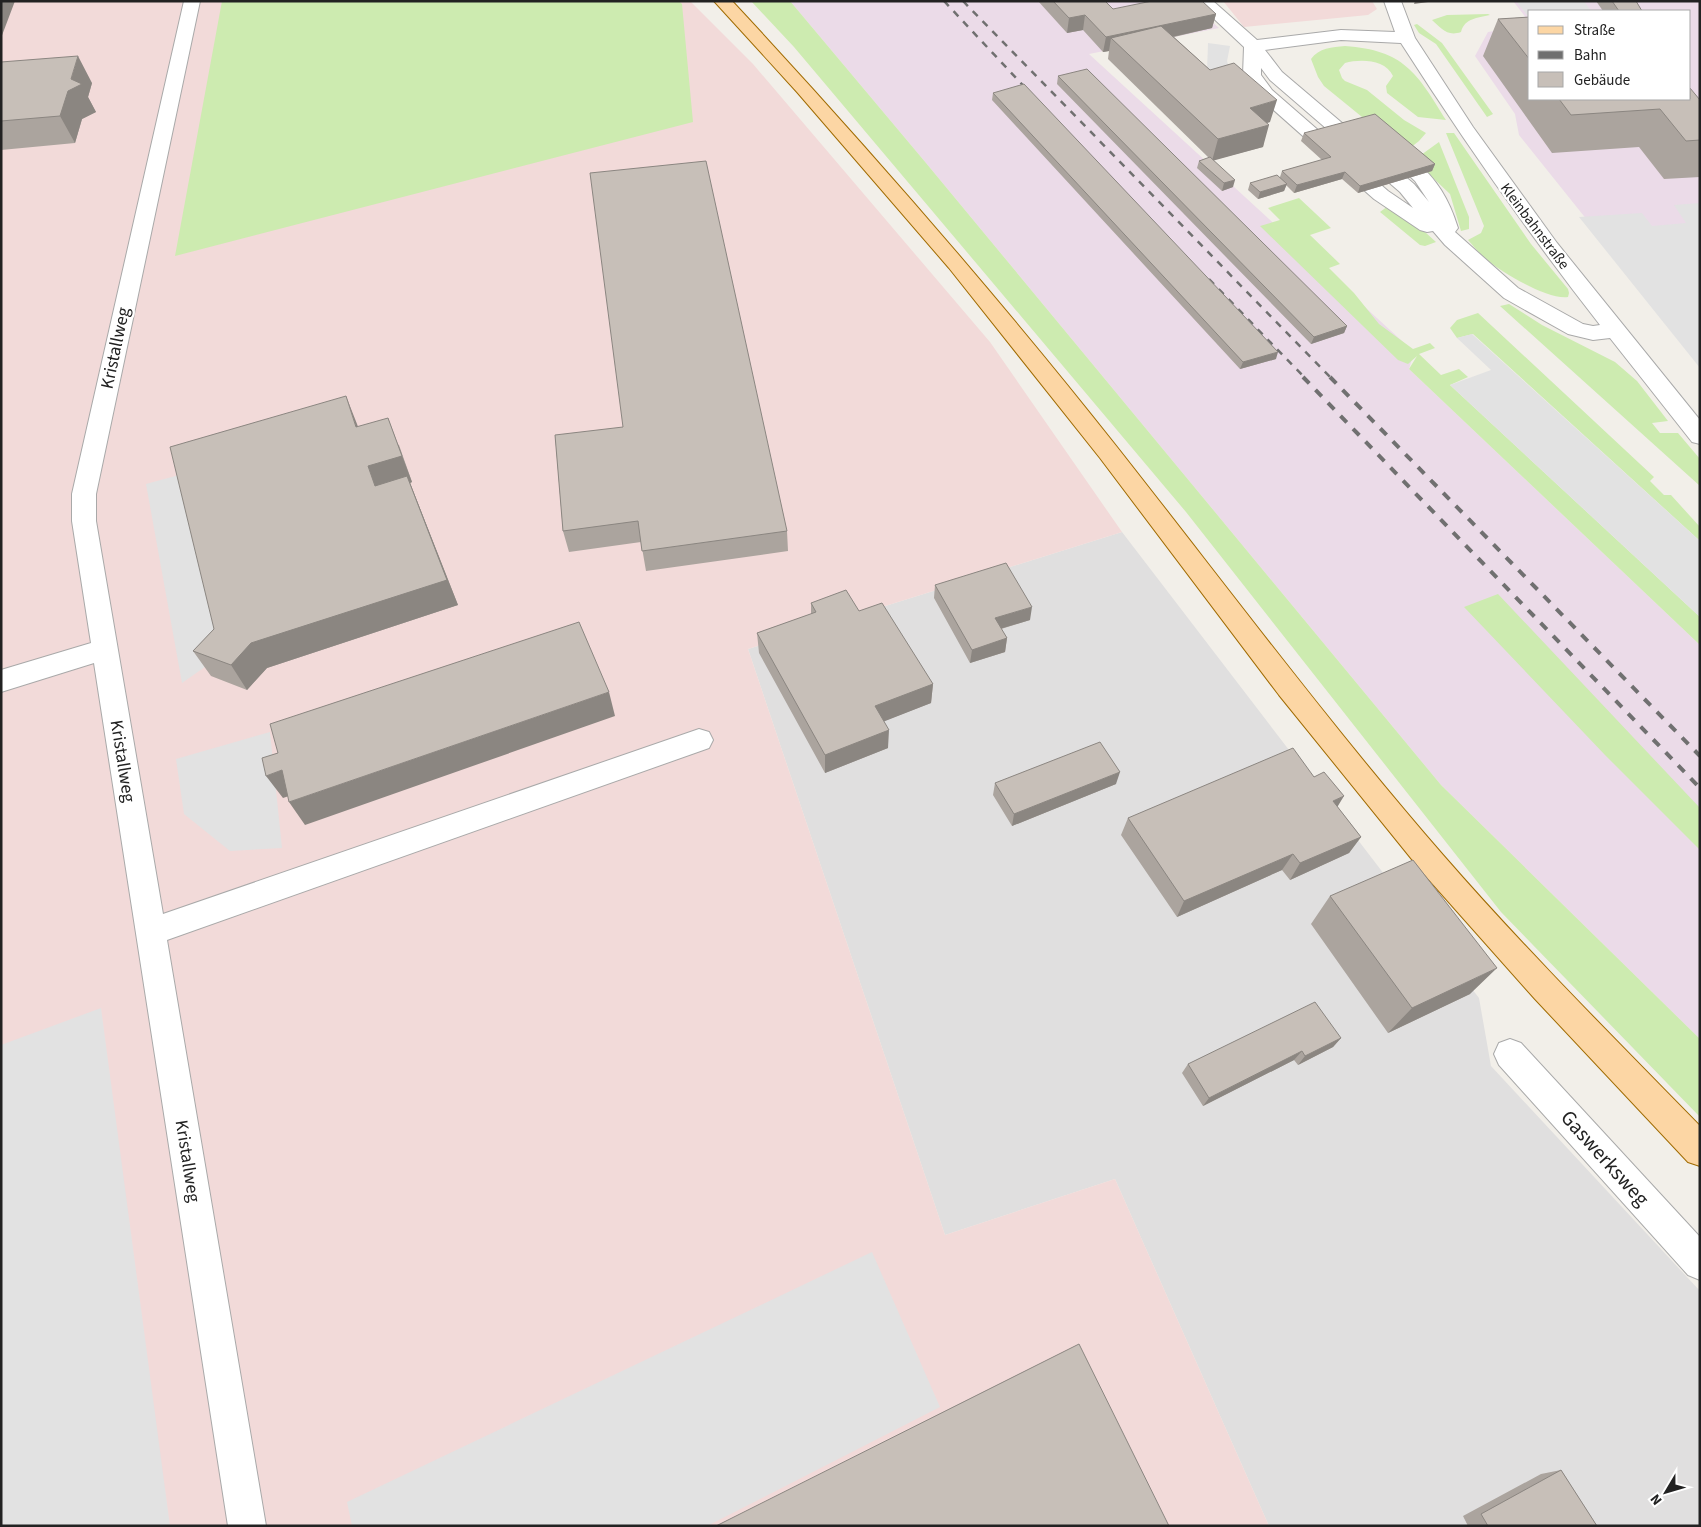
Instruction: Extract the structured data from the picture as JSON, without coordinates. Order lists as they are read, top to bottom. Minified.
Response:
{"streets":{"street":["Kleinbahnstraße","Kristallweg","Gaswerksweg"]},"legend":["Straße","Bahn","Gebäude"],"north":"bottom left"}
